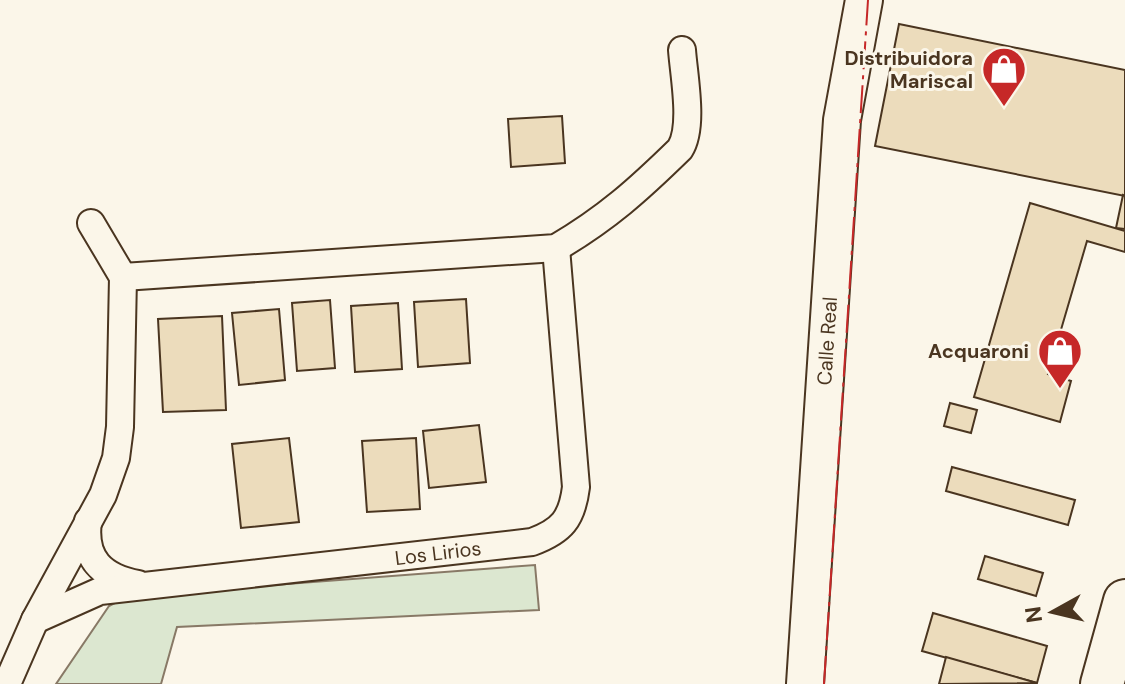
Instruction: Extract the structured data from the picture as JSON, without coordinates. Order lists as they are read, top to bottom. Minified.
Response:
{"streets":{"main road":["Calle Real"],"street":["Los Lirios"]},"places":{"shop":["Distribuidora Mariscal","Acquaroni"]},"north":"left"}
